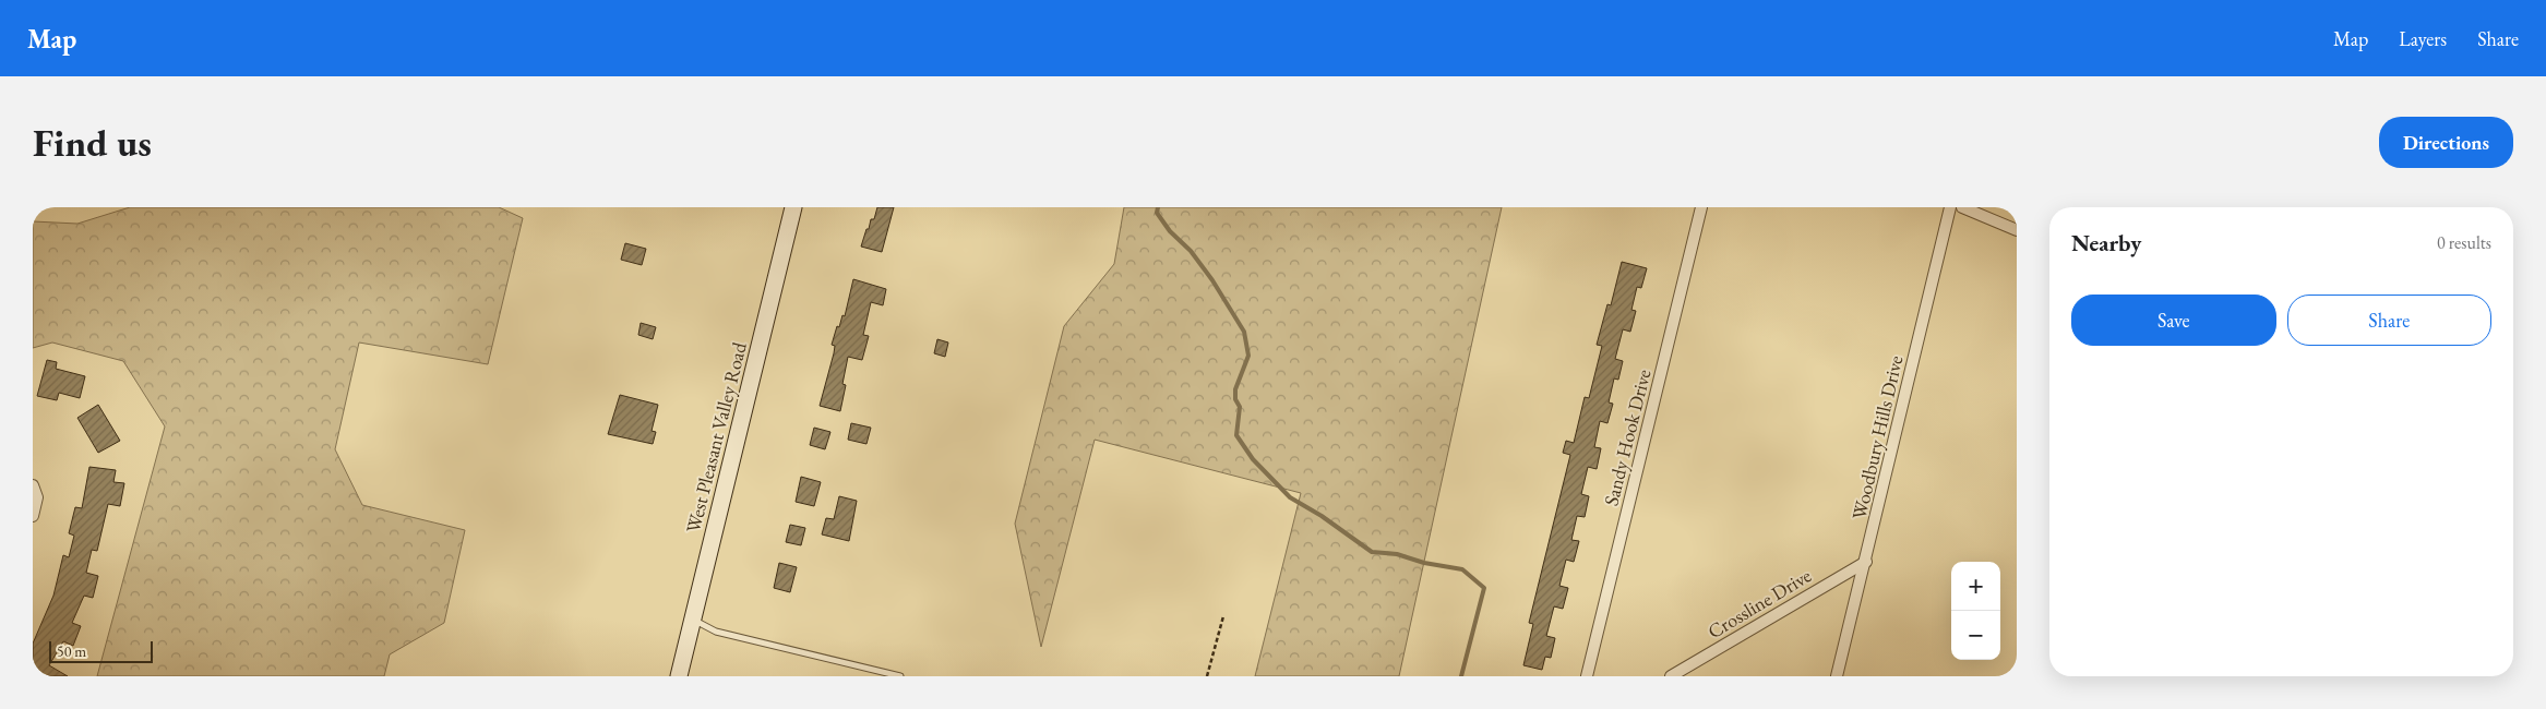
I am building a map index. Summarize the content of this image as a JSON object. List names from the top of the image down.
{
  "streets": {
    "main road": ["West Pleasant Valley Road"],
    "street": ["Sandy Hook Drive", "Woodbury Hills Drive", "Crossline Drive"]
  },
  "crossings": [
    ["Woodbury Hills Drive", "Crossline Drive"]
  ],
  "scale_bar": "50 m",
  "page": {
    "header": "Map",
    "nav": ["Map", "Layers", "Share"],
    "buttons": [
      "Directions",
      ["Save", "Share"]
    ],
    "title": "Find us",
    "heading": ["Nearby", "0 results"],
    "map_buttons": ["+", "−"],
    "scale": "50 m"
  }
}
